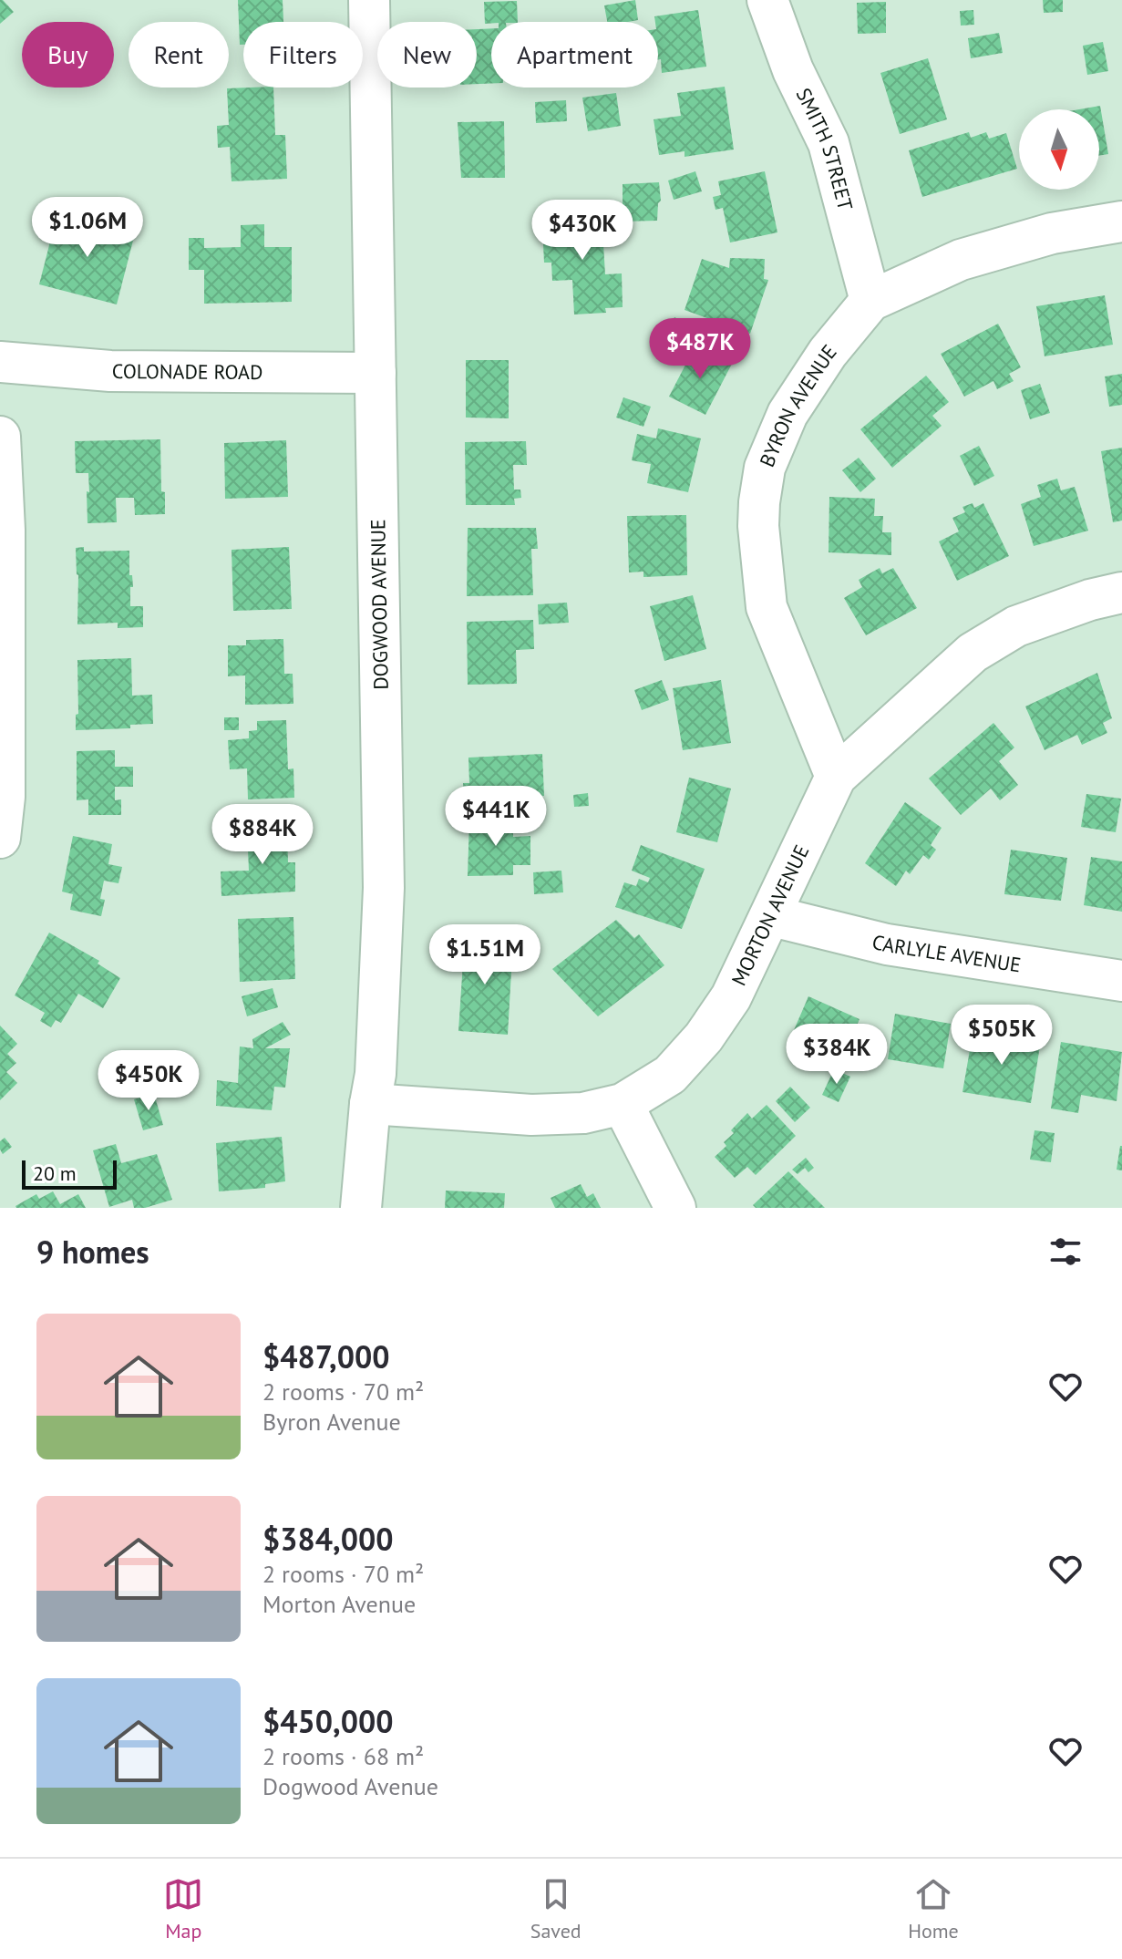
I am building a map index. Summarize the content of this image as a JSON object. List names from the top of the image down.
{
  "streets": {
    "street": [
      "SMITH STREET",
      "COLONADE ROAD",
      "BYRON AVENUE",
      "DOGWOOD AVENUE",
      "MORTON AVENUE",
      "CARLYLE AVENUE"
    ]
  },
  "crossings": [
    ["SMITH STREET", "BYRON AVENUE"],
    ["COLONADE ROAD", "DOGWOOD AVENUE"],
    ["BYRON AVENUE", "MORTON AVENUE"],
    ["DOGWOOD AVENUE", "MORTON AVENUE"],
    ["MORTON AVENUE", "CARLYLE AVENUE"]
  ],
  "scale_bar": "20 m",
  "north": "bottom",
  "page": {
    "chip": [
      "Buy",
      "Rent",
      "Filters",
      "New",
      "Apartment"
    ],
    "price": [
      "$1.06M",
      "$430K",
      "$487K",
      "$441K",
      "$884K",
      "$1.51M",
      "$505K",
      "$384K",
      "$450K"
    ],
    "scale": "20 m",
    "heading": "9 homes",
    "list": [
      {
        "name": "$487,000",
        "note": "2 rooms · 70 m² · Byron Avenue"
      },
      {
        "name": "$384,000",
        "note": "2 rooms · 70 m² · Morton Avenue"
      },
      {
        "name": "$450,000",
        "note": "2 rooms · 68 m² · Dogwood Avenue"
      }
    ],
    "tabs": ["Map", "Saved", "Home"]
  }
}
